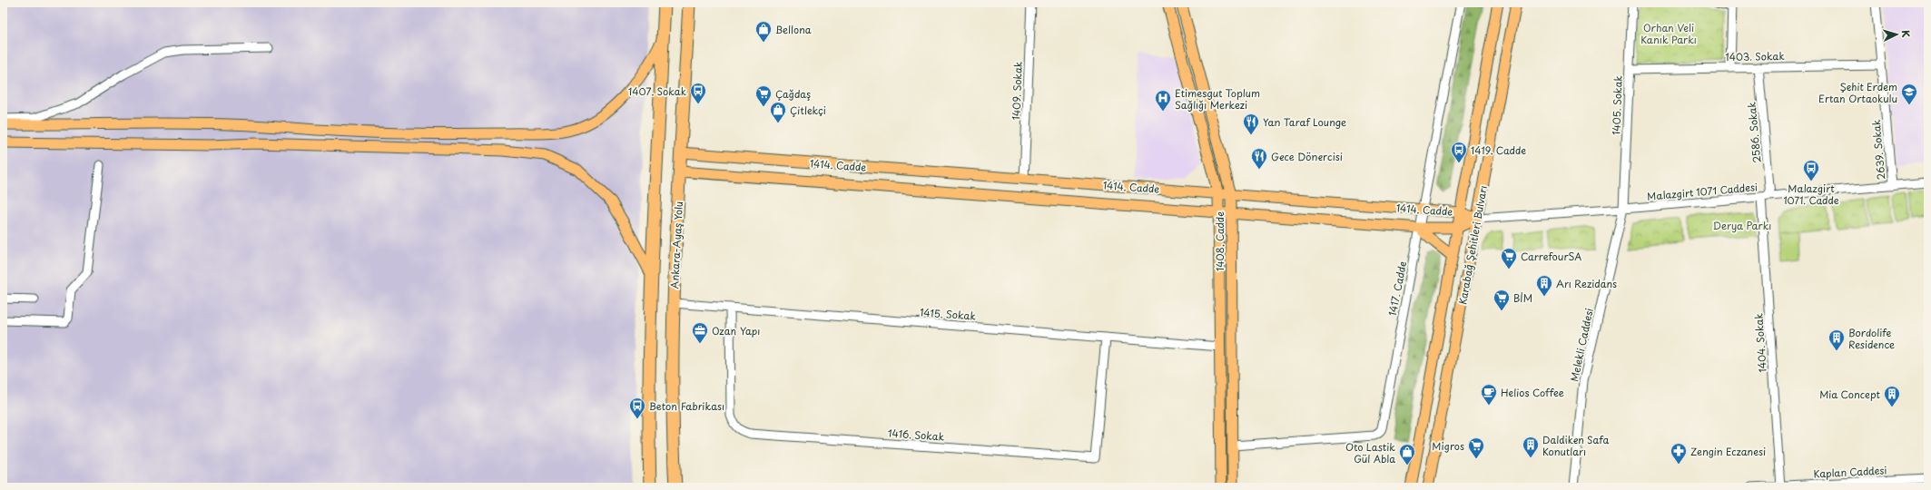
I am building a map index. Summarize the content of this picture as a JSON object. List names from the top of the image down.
{
  "streets": {
    "highway": ["Ankara-Ayaş Yolu"],
    "main road": ["1414. Cadde", "1408. Cadde", "Karabağ Şehitleri Bulvarı"],
    "street": [
      "1403. Sokak",
      "1409. Sokak",
      "1405. Sokak",
      "2586. Sokak",
      "2639. Sokak",
      "Malazgirt 1071 Caddesi",
      "1417. Cadde",
      "1415. Sokak",
      "1404. Sokak",
      "Melekli Caddesi",
      "1416. Sokak",
      "Kaplan Caddesi"
    ]
  },
  "crossings": [
    ["1403. Sokak", "1405. Sokak"],
    ["1403. Sokak", "2586. Sokak"],
    ["1403. Sokak", "2639. Sokak"],
    ["1409. Sokak", "1414. Cadde"],
    ["1405. Sokak", "Malazgirt 1071 Caddesi"],
    ["1405. Sokak", "Melekli Caddesi"],
    ["2586. Sokak", "Malazgirt 1071 Caddesi"],
    ["2639. Sokak", "Malazgirt 1071 Caddesi"],
    ["1414. Cadde", "Malazgirt 1071 Caddesi"],
    ["1414. Cadde", "1408. Cadde"],
    ["1414. Cadde", "Ankara-Ayaş Yolu"],
    ["1414. Cadde", "Karabağ Şehitleri Bulvarı"],
    ["1414. Cadde", "1417. Cadde"],
    ["Malazgirt 1071 Caddesi", "Karabağ Şehitleri Bulvarı"],
    ["Malazgirt 1071 Caddesi", "1404. Sokak"],
    ["Malazgirt 1071 Caddesi", "Melekli Caddesi"],
    ["1408. Cadde", "1417. Cadde"],
    ["1408. Cadde", "1415. Sokak"],
    ["Ankara-Ayaş Yolu", "1415. Sokak"],
    ["1415. Sokak", "1416. Sokak"],
    ["1404. Sokak", "Kaplan Caddesi"]
  ],
  "parks": ["Orhan Veli Kanık Parkı", "Derya Parkı"],
  "places": {
    "shop": ["Bellona", "Çitlekçi", "Oto Lastik Gül Abla"],
    "bus stop": [
      "1407. Sokak",
      "1419. Cadde",
      "Malazgirt 1071. Cadde",
      "Beton Fabrikası"
    ],
    "school or university": ["Şehit Erdem Ertan Ortaokulu"],
    "supermarket": [
      "Çağdaş",
      "CarrefourSA",
      "BİM",
      "Migros"
    ],
    "hospital": ["Etimesgut Toplum Sağlığı Merkezi"],
    "restaurant": ["Yan Taraf Lounge", "Gece Dönercisi"],
    "building": [
      "Arı Rezidans",
      "Bordolife Residence",
      "Mia Concept",
      "Daldiken Safa Konutları"
    ],
    "office": ["Ozan Yapı"],
    "cafe": ["Helios Coffee"],
    "pharmacy": ["Zengin Eczanesi"]
  },
  "north": "right"
}
